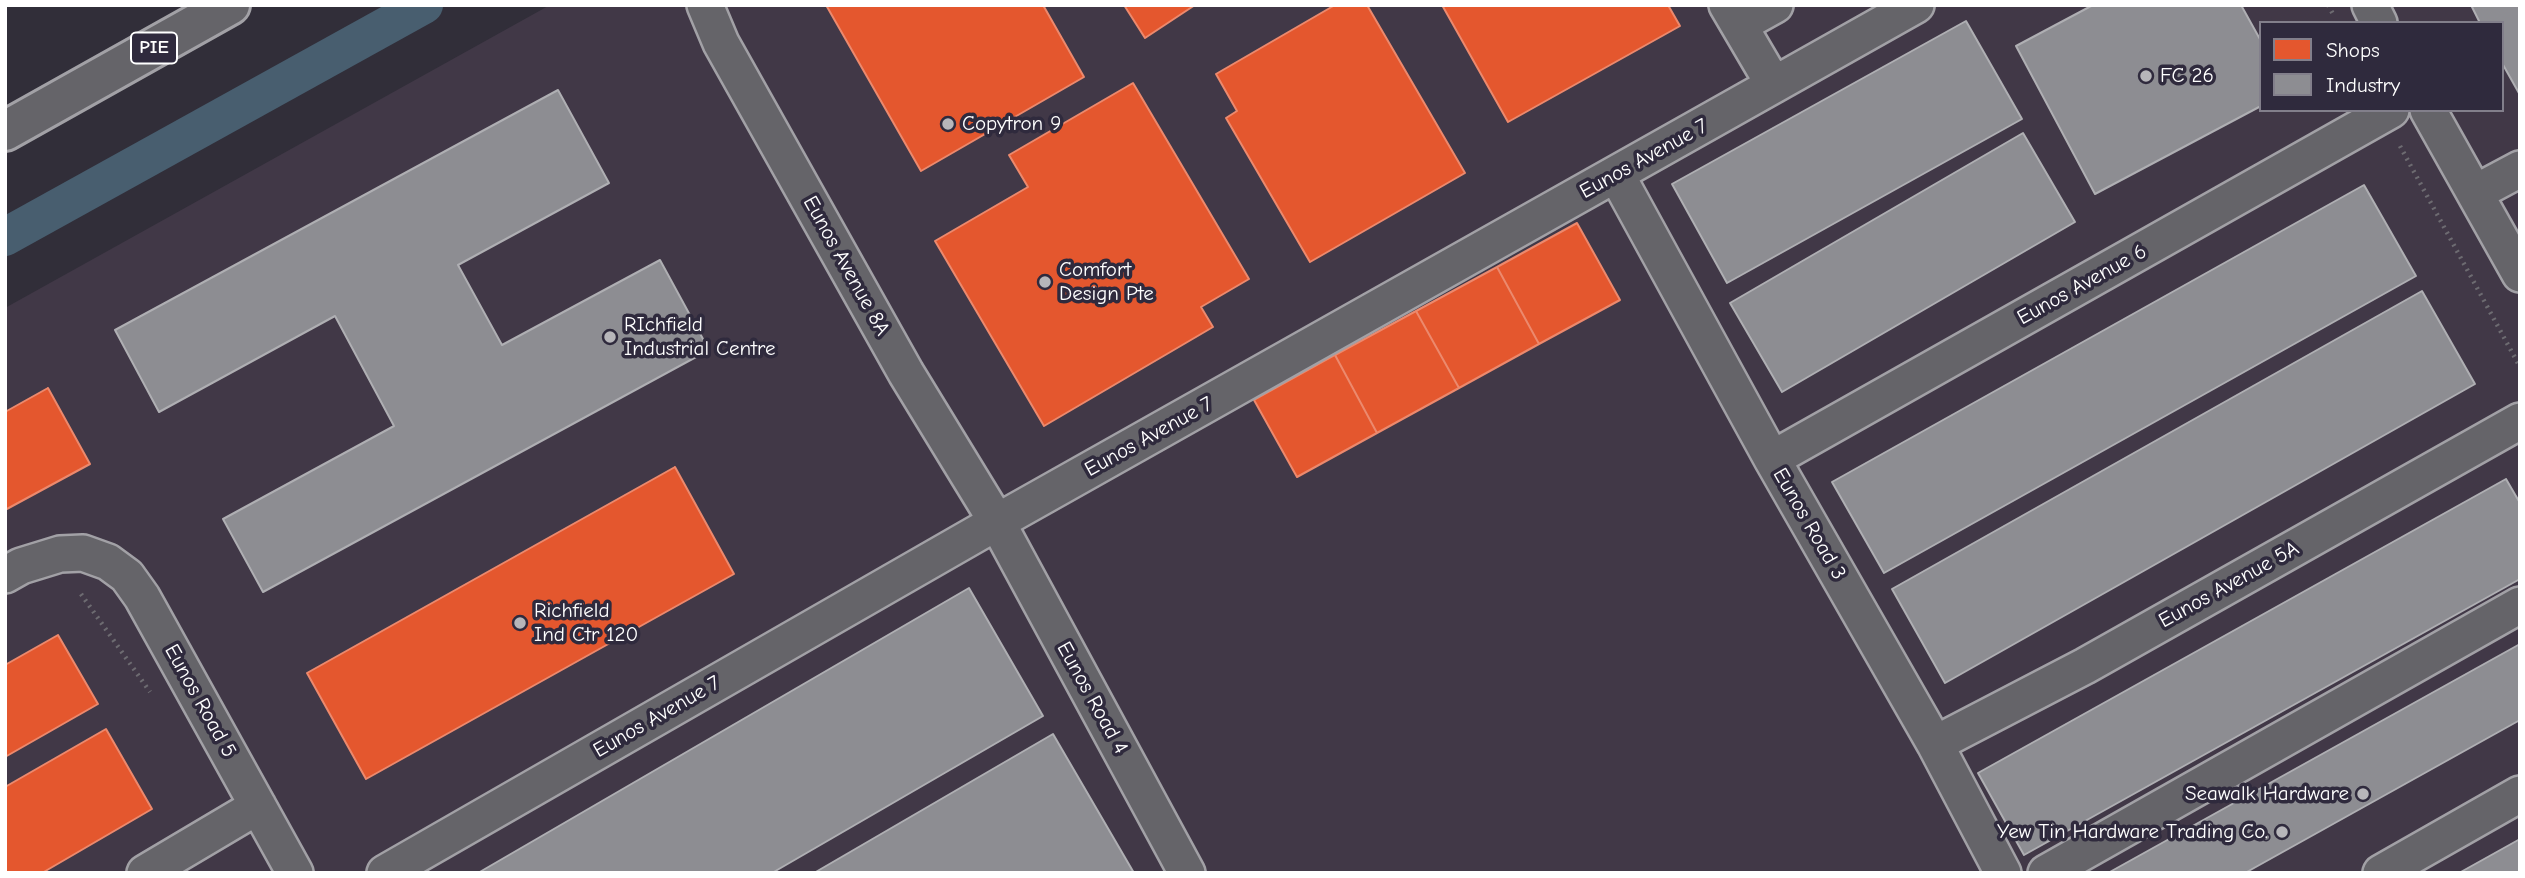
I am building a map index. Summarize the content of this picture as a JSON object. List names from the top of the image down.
{
  "streets": {
    "highway": ["PIE"],
    "street": [
      "Eunos Avenue 7",
      "Eunos Avenue 8A",
      "Eunos Avenue 6",
      "Eunos Road 3",
      "Eunos Avenue 5A",
      "Eunos Road 4",
      "Eunos Road 5"
    ]
  },
  "crossings": [
    ["Eunos Avenue 7", "Eunos Avenue 8A"],
    ["Eunos Avenue 7", "Eunos Road 3"],
    ["Eunos Avenue 7", "Eunos Road 4"],
    ["Eunos Avenue 8A", "Eunos Road 4"],
    ["Eunos Avenue 6", "Eunos Road 3"],
    ["Eunos Road 3", "Eunos Avenue 5A"]
  ],
  "places": [
    "FC 26",
    "Copytron 9",
    "Comfort Design Pte",
    "RIchfield Industrial Centre",
    "Richfield Ind Ctr 120",
    "Seawalk Hardware",
    "Yew Tin Hardware Trading Co."
  ],
  "legend": ["Shops", "Industry"]
}
